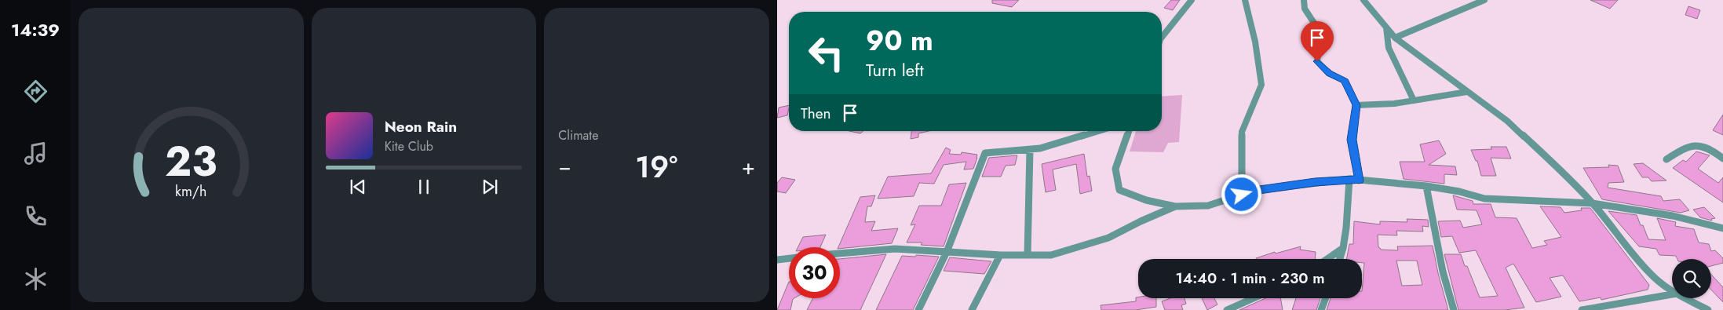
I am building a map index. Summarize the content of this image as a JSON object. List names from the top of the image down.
{
  "page": {
    "tabs": "14:39",
    "tile": "Climate",
    "turn": ["90 m", "Turn left"],
    "then": "Then",
    "song": ["Neon Rain", "Kite Club"],
    "heat": ["−", "19°", "+"],
    "limit": "30",
    "trip": "14:40 · 1 min · 230 m",
    "gauge": ["23", "km/h"]
  }
}
